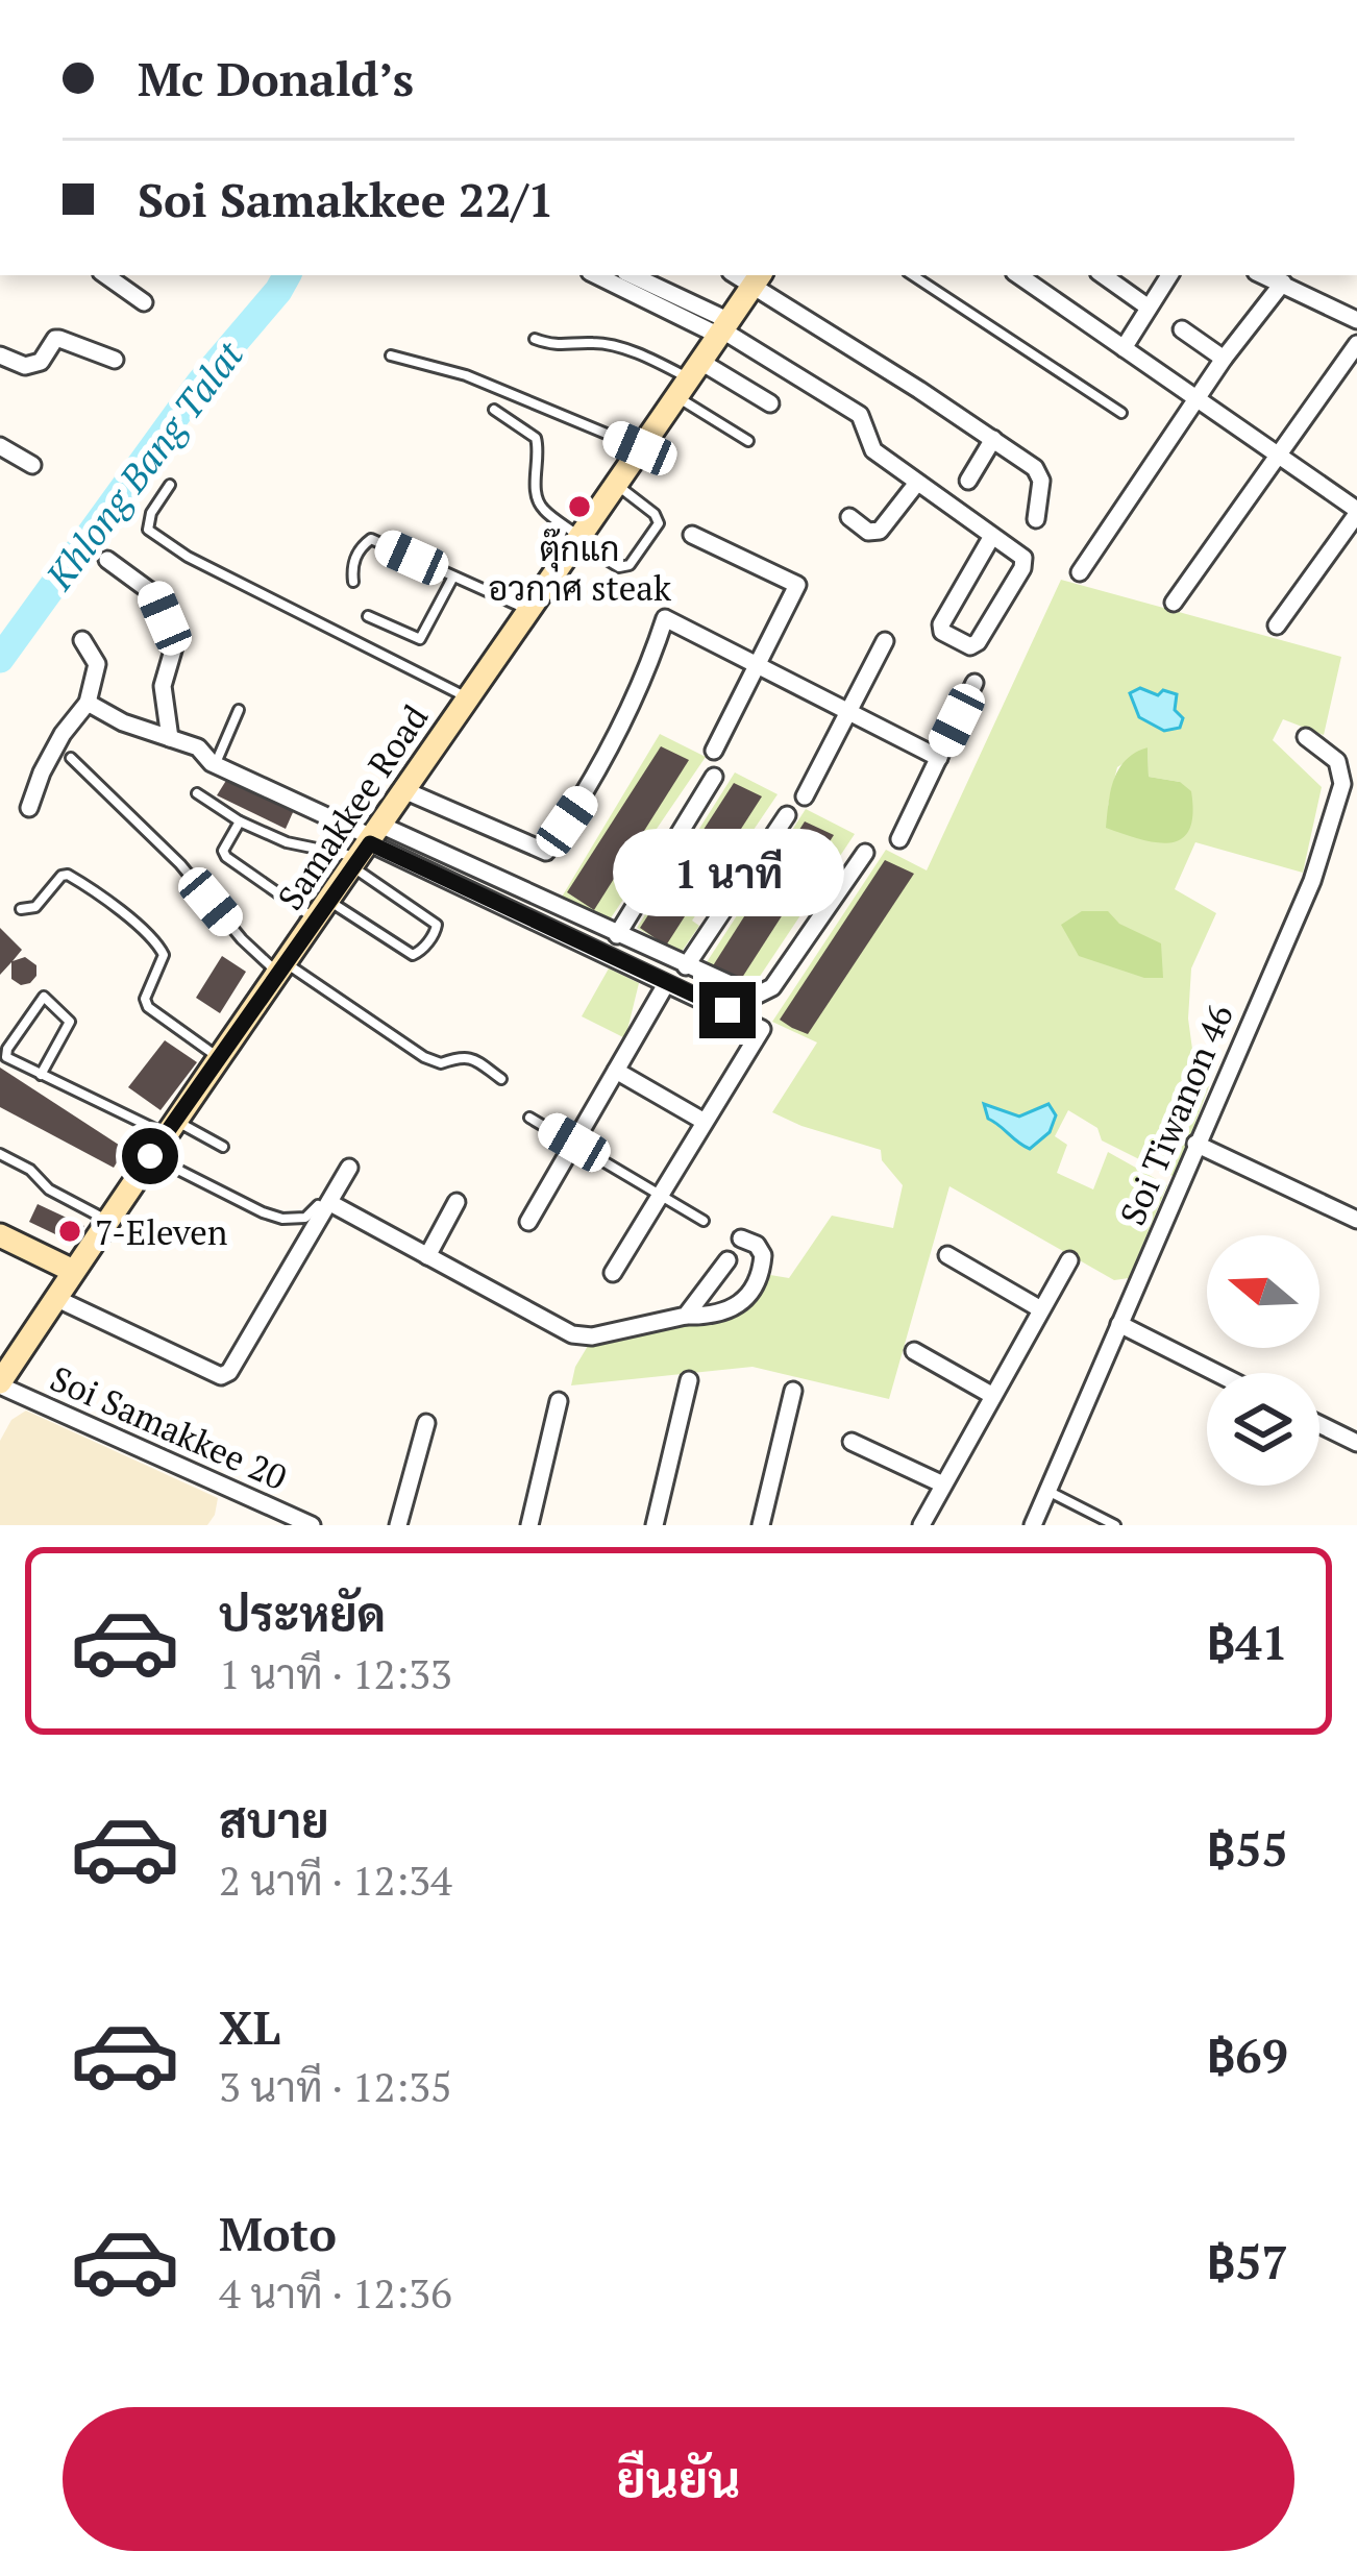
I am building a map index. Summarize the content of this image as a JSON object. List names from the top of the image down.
{
  "streets": {
    "main road": ["Samakkee Road"],
    "street": ["Soi Tiwanon 46", "Soi Samakkee 20"]
  },
  "crossings": [
    ["Samakkee Road", "Soi Samakkee 20"]
  ],
  "water": ["Khlong Bang Talat"],
  "places": ["ตุ๊กแก อวกาศ steak", "7-Eleven"],
  "north": "left",
  "page": {
    "banner": ["Mc Donald’s", "Soi Samakkee 22/1"],
    "bubble": "1 นาที",
    "list": [
      {
        "name": "ประหยัด",
        "note": "1 นาที · 12:33",
        "value": "฿41"
      },
      {
        "name": "สบาย",
        "note": "2 นาที · 12:34",
        "value": "฿55"
      },
      {
        "name": "XL",
        "note": "3 นาที · 12:35",
        "value": "฿69"
      },
      {
        "name": "Moto",
        "note": "4 นาที · 12:36",
        "value": "฿57"
      }
    ],
    "buttons": "ยืนยัน"
  }
}
